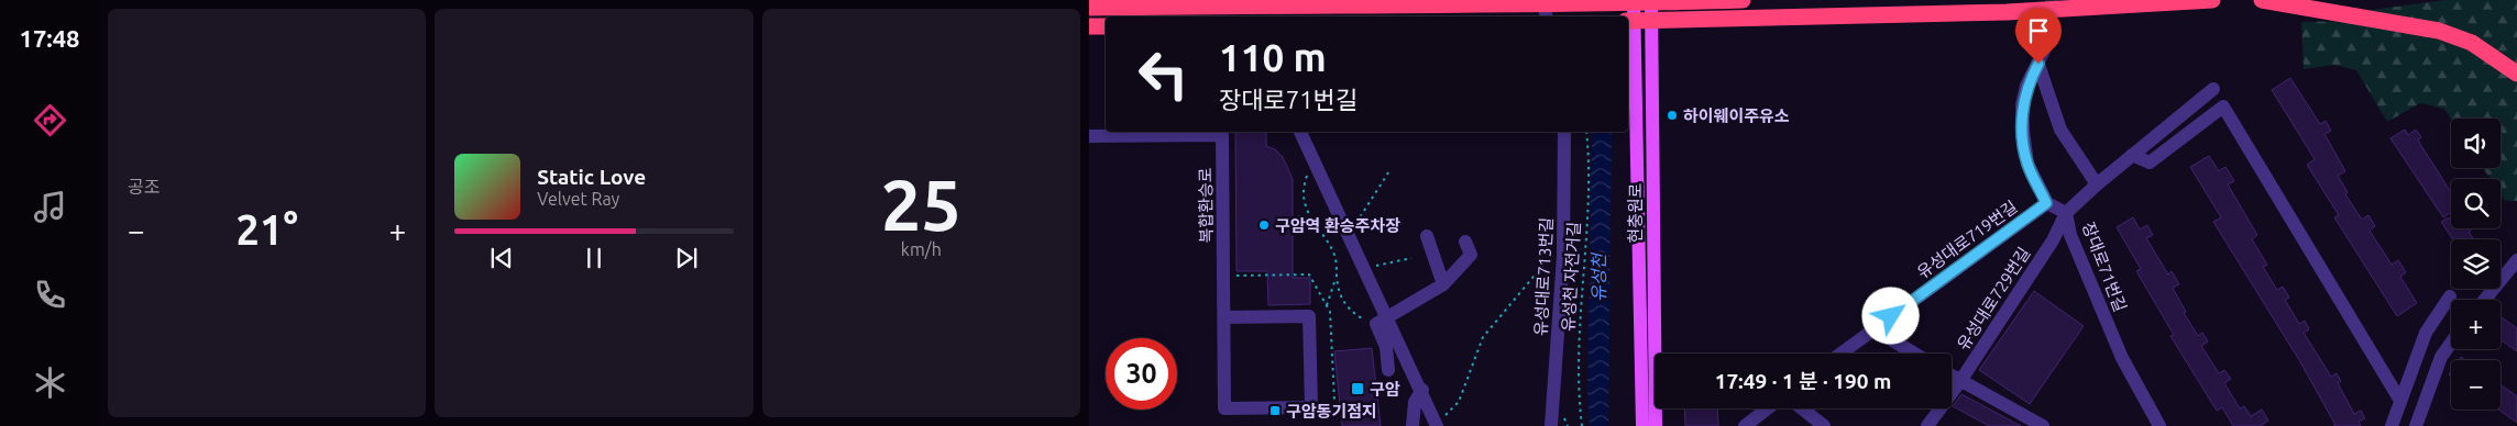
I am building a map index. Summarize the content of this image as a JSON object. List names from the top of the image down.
{
  "streets": {
    "main road": ["현충원로"],
    "street": [
      "복합환승로",
      "유성대로719번길",
      "장대로71번길",
      "유성대로713번길",
      "유성대로729번길"
    ],
    "path": ["유성천 자전거길"]
  },
  "crossings": [
    ["유성대로719번길", "장대로71번길"],
    ["장대로71번길", "유성대로729번길"]
  ],
  "water": ["유성천"],
  "places": {
    "other": ["하이웨이주유소", "구암역 환승주차장"],
    "transit": ["구암", "구암동기점지"]
  },
  "page": {
    "tabs": "17:48",
    "tile": [
      "공조",
      ["25", "km/h"]
    ],
    "turn": ["110 m", "장대로71번길"],
    "map_buttons": ["+", "−"],
    "song": ["Static Love", "Velvet Ray"],
    "heat": ["−", "21°", "+"],
    "limit": "30",
    "trip": "17:49 · 1 분 · 190 m"
  }
}
